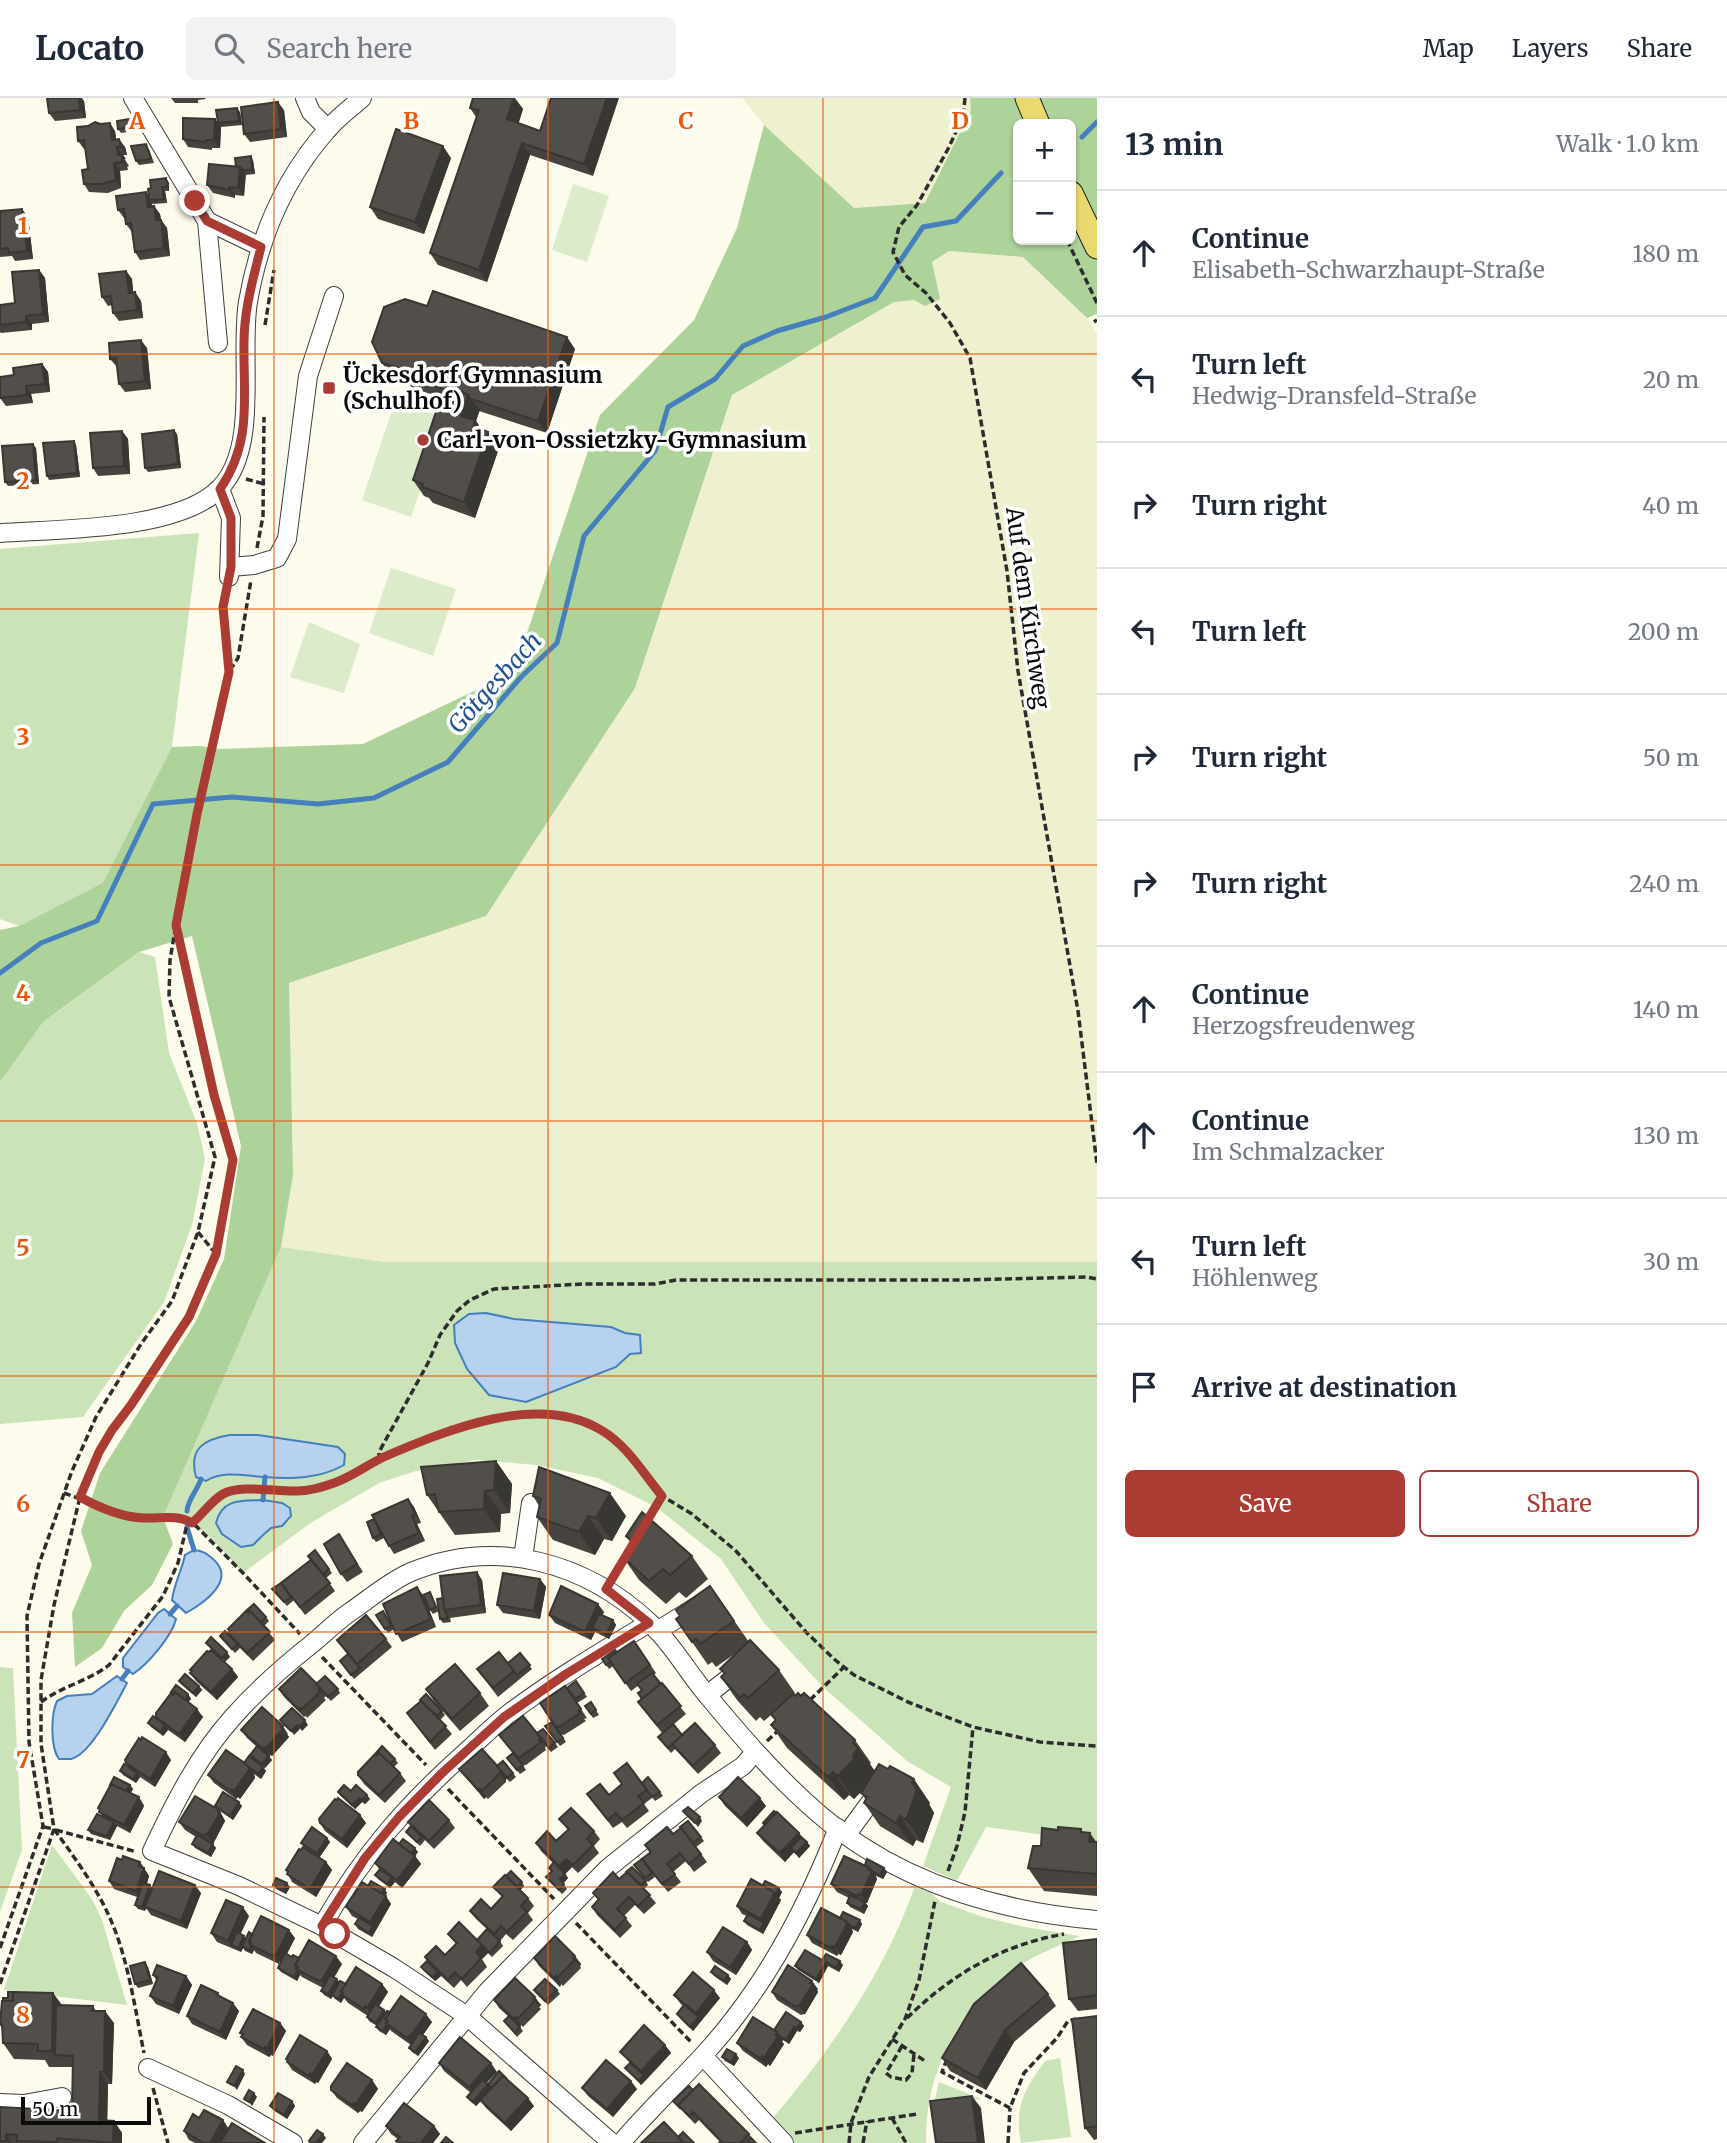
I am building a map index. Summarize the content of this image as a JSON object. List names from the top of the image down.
{
  "streets": {
    "path": ["Auf dem Kirchweg"]
  },
  "water": ["Götgesbach"],
  "places": {
    "transit": ["Ückesdorf Gymnasium (Schulhof)"],
    "other": ["Carl-von-Ossietzky-Gymnasium"]
  },
  "scale_bar": "50 m",
  "page": {
    "header": "Locato",
    "search": "Search here",
    "nav": ["Map", "Layers", "Share"],
    "heading": ["13 min", "Walk · 1.0 km"],
    "map_buttons": ["+", "−"],
    "list": [
      ["Continue", "Elisabeth-Schwarzhaupt-Straße", "180 m"],
      ["Turn left", "Hedwig-Dransfeld-Straße", "20 m"],
      ["Turn right", "40 m"],
      ["Turn left", "200 m"],
      ["Turn right", "50 m"],
      ["Turn right", "240 m"],
      ["Continue", "Herzogsfreudenweg", "140 m"],
      ["Continue", "Im Schmalzacker", "130 m"],
      ["Turn left", "Höhlenweg", "30 m"],
      "Arrive at destination"
    ],
    "buttons": ["Save", "Share"],
    "scale": "50 m"
  },
  "grid": {
    "columns": [
      "A",
      "B",
      "C",
      "D"
    ],
    "rows": [
      "1",
      "2",
      "3",
      "4",
      "5",
      "6",
      "7",
      "8"
    ]
  }
}
